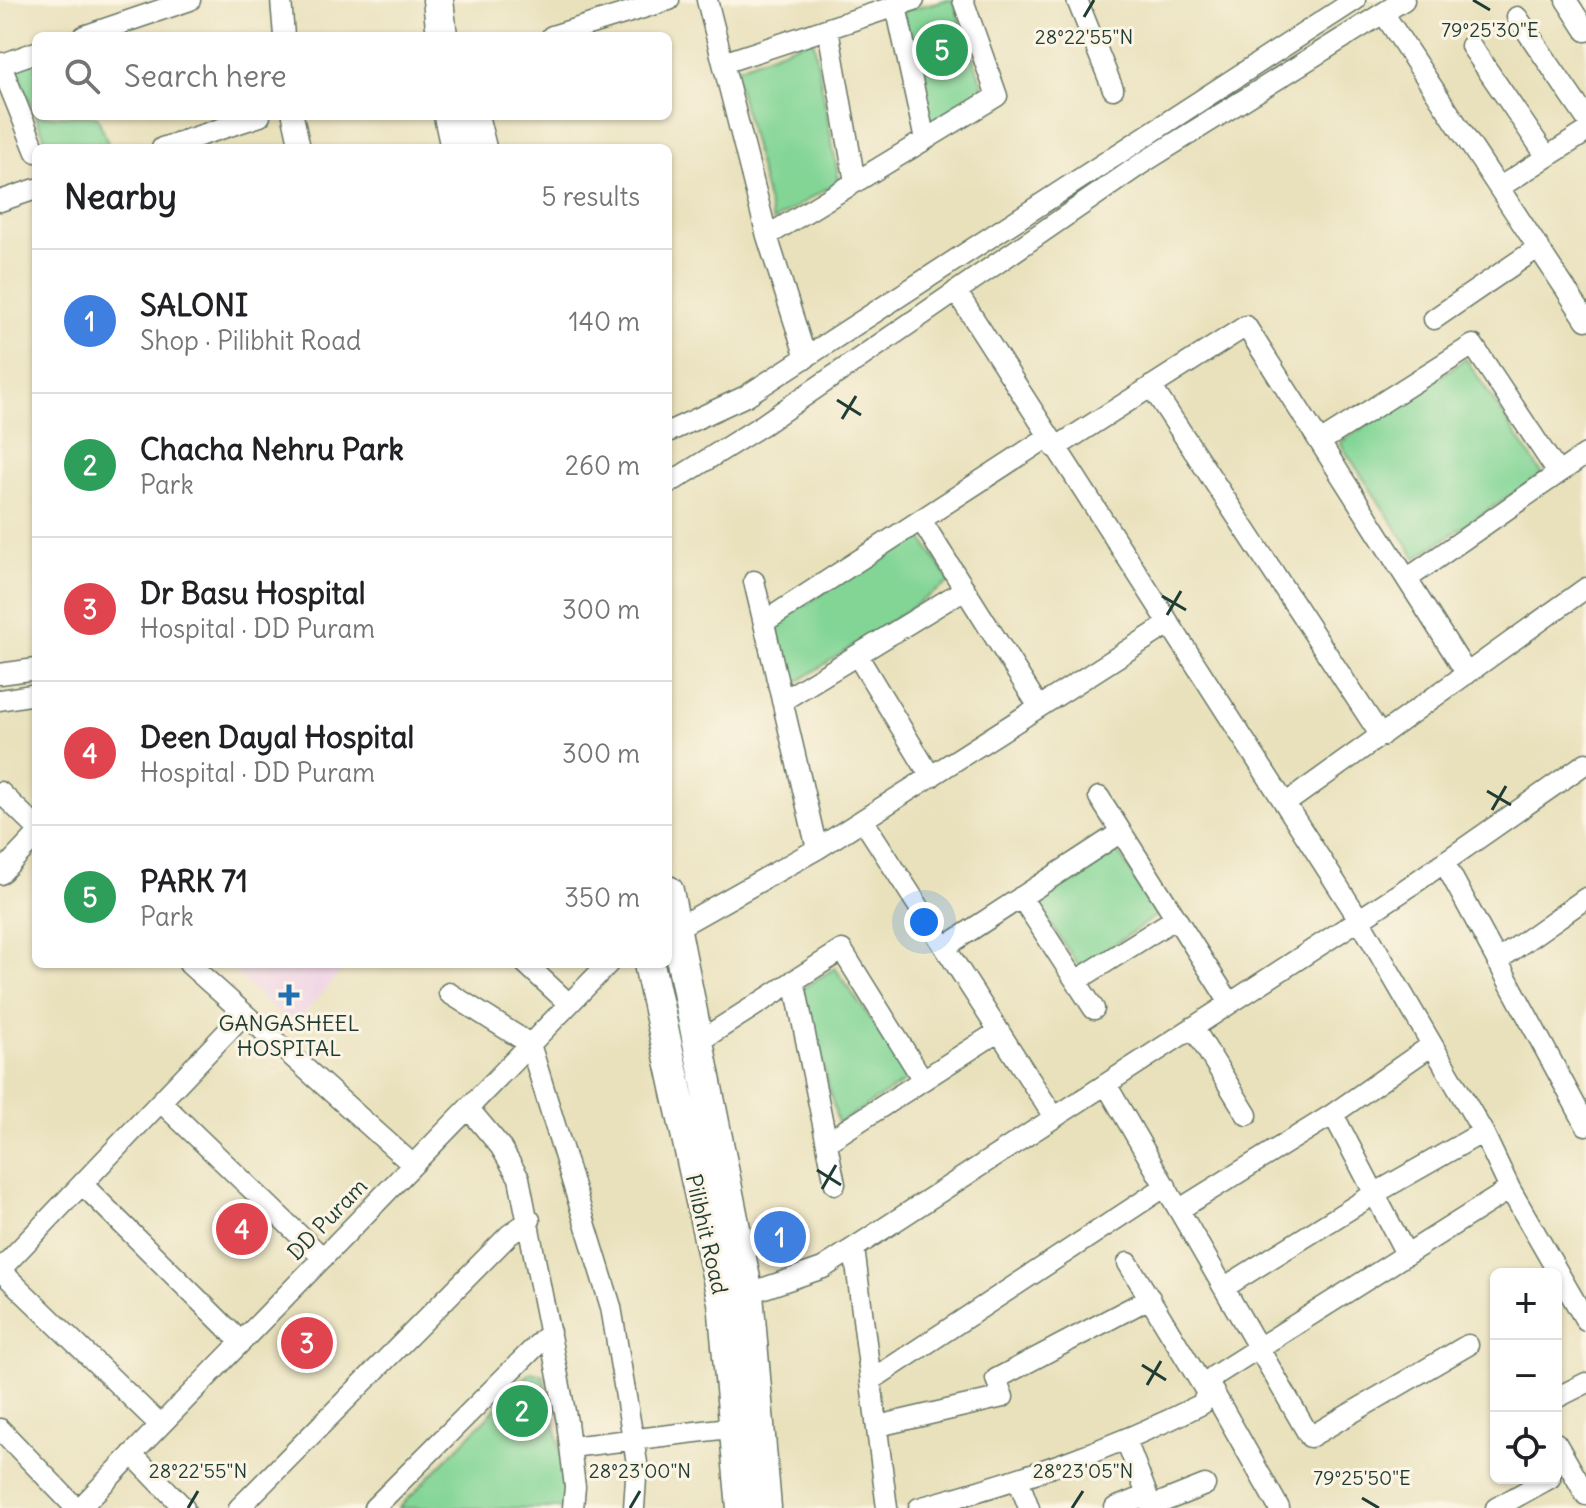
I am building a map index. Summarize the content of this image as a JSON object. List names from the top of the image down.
{
  "streets": {
    "highway": ["Pilibhit Road"],
    "street": ["DD Puram"]
  },
  "places": {
    "health": ["GANGASHEEL HOSPITAL"]
  },
  "page": {
    "pins": [
      "5",
      "4",
      "1",
      "3",
      "2"
    ],
    "search": "Search here",
    "heading": ["Nearby", "5 results"],
    "list": [
      {
        "mark": "1",
        "name": "SALONI",
        "note": "Shop · Pilibhit Road",
        "value": "140 m"
      },
      {
        "mark": "2",
        "name": "Chacha Nehru Park",
        "note": "Park",
        "value": "260 m"
      },
      {
        "mark": "3",
        "name": "Dr Basu Hospital",
        "note": "Hospital · DD Puram",
        "value": "300 m"
      },
      {
        "mark": "4",
        "name": "Deen Dayal Hospital",
        "note": "Hospital · DD Puram",
        "value": "300 m"
      },
      {
        "mark": "5",
        "name": "PARK 71",
        "note": "Park",
        "value": "350 m"
      }
    ],
    "map_buttons": ["+", "−"]
  },
  "coordinates": [
    "79°25'30\"E",
    "28°22'55\"N",
    "28°23'00\"N",
    "28°23'05\"N",
    "79°25'50\"E"
  ]
}
